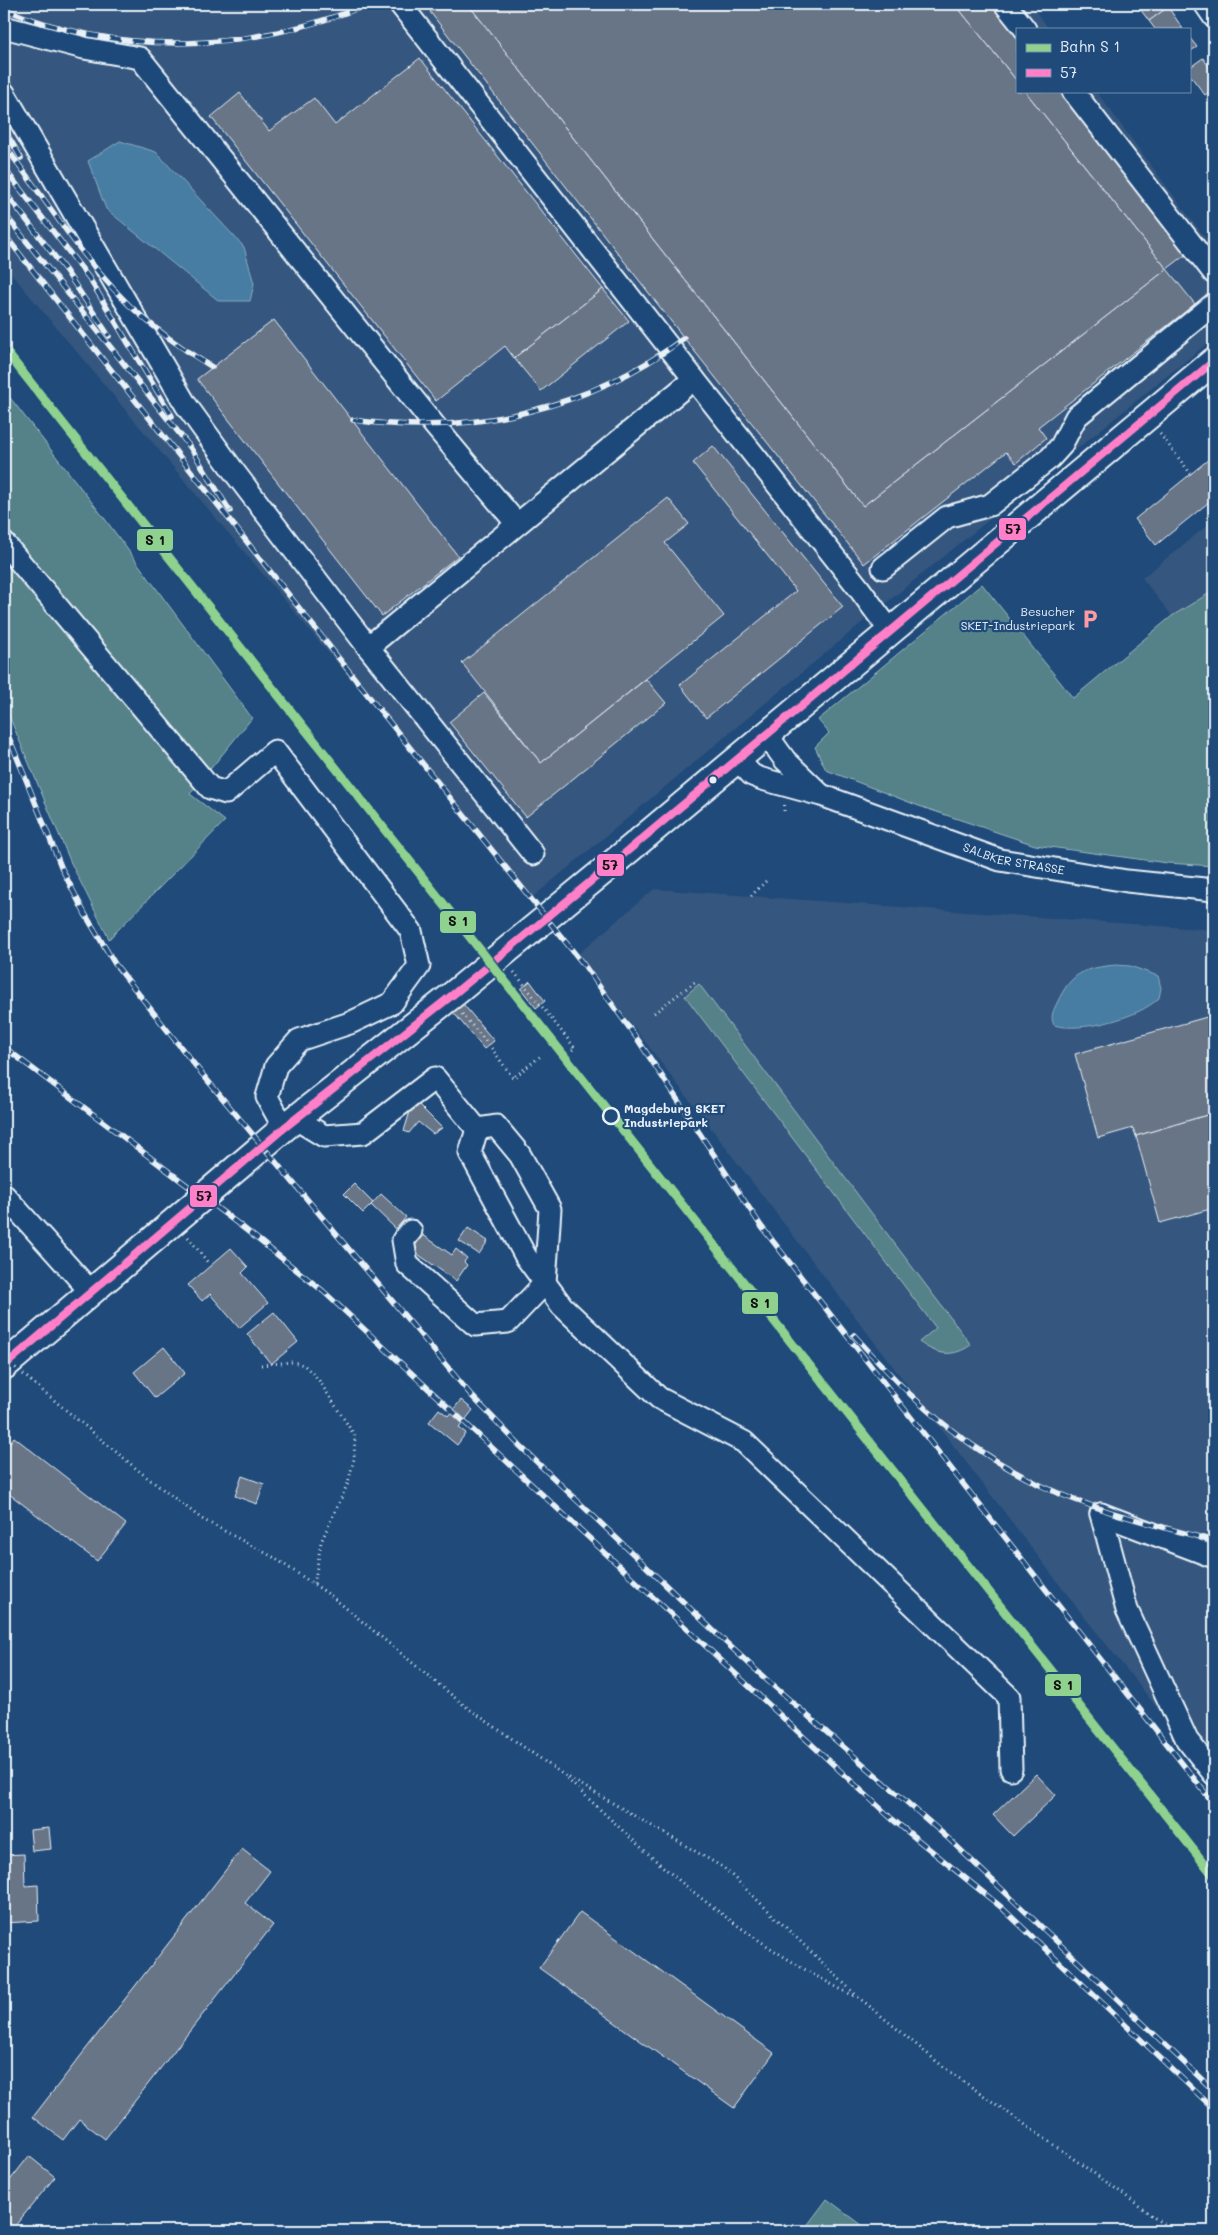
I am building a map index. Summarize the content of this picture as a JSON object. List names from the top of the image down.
{
  "streets": {
    "street": ["SALBKER STRASSE"]
  },
  "places": {
    "parking": ["Besucher SKET-Industriepark"],
    "other": ["Magdeburg SKET Industriepark"]
  },
  "lines": ["transit line 57"],
  "legend": ["Bahn S 1", "57"]
}
